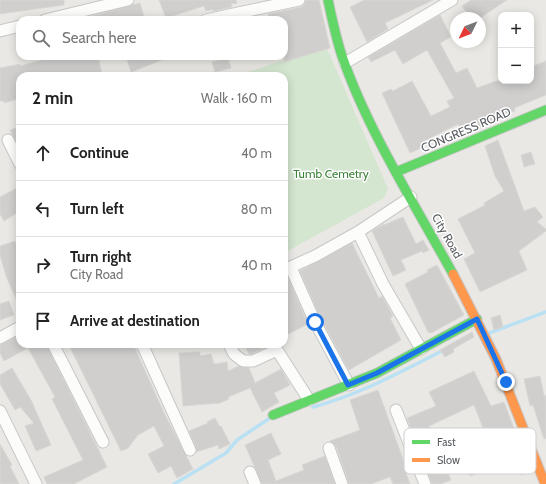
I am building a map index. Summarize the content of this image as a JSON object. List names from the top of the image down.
{
  "streets": {
    "main road": ["CONGRESS ROAD", "City Road"]
  },
  "crossings": [
    ["CONGRESS ROAD", "City Road"]
  ],
  "parks": ["Tumb Cemetry"],
  "legend": ["Fast", "Slow"],
  "north": "bottom left",
  "page": {
    "map_buttons": ["+", "−"],
    "search": "Search here",
    "heading": ["2 min", "Walk · 160 m"],
    "list": [
      ["Continue", "40 m"],
      ["Turn left", "80 m"],
      ["Turn right", "City Road", "40 m"],
      "Arrive at destination"
    ]
  }
}
